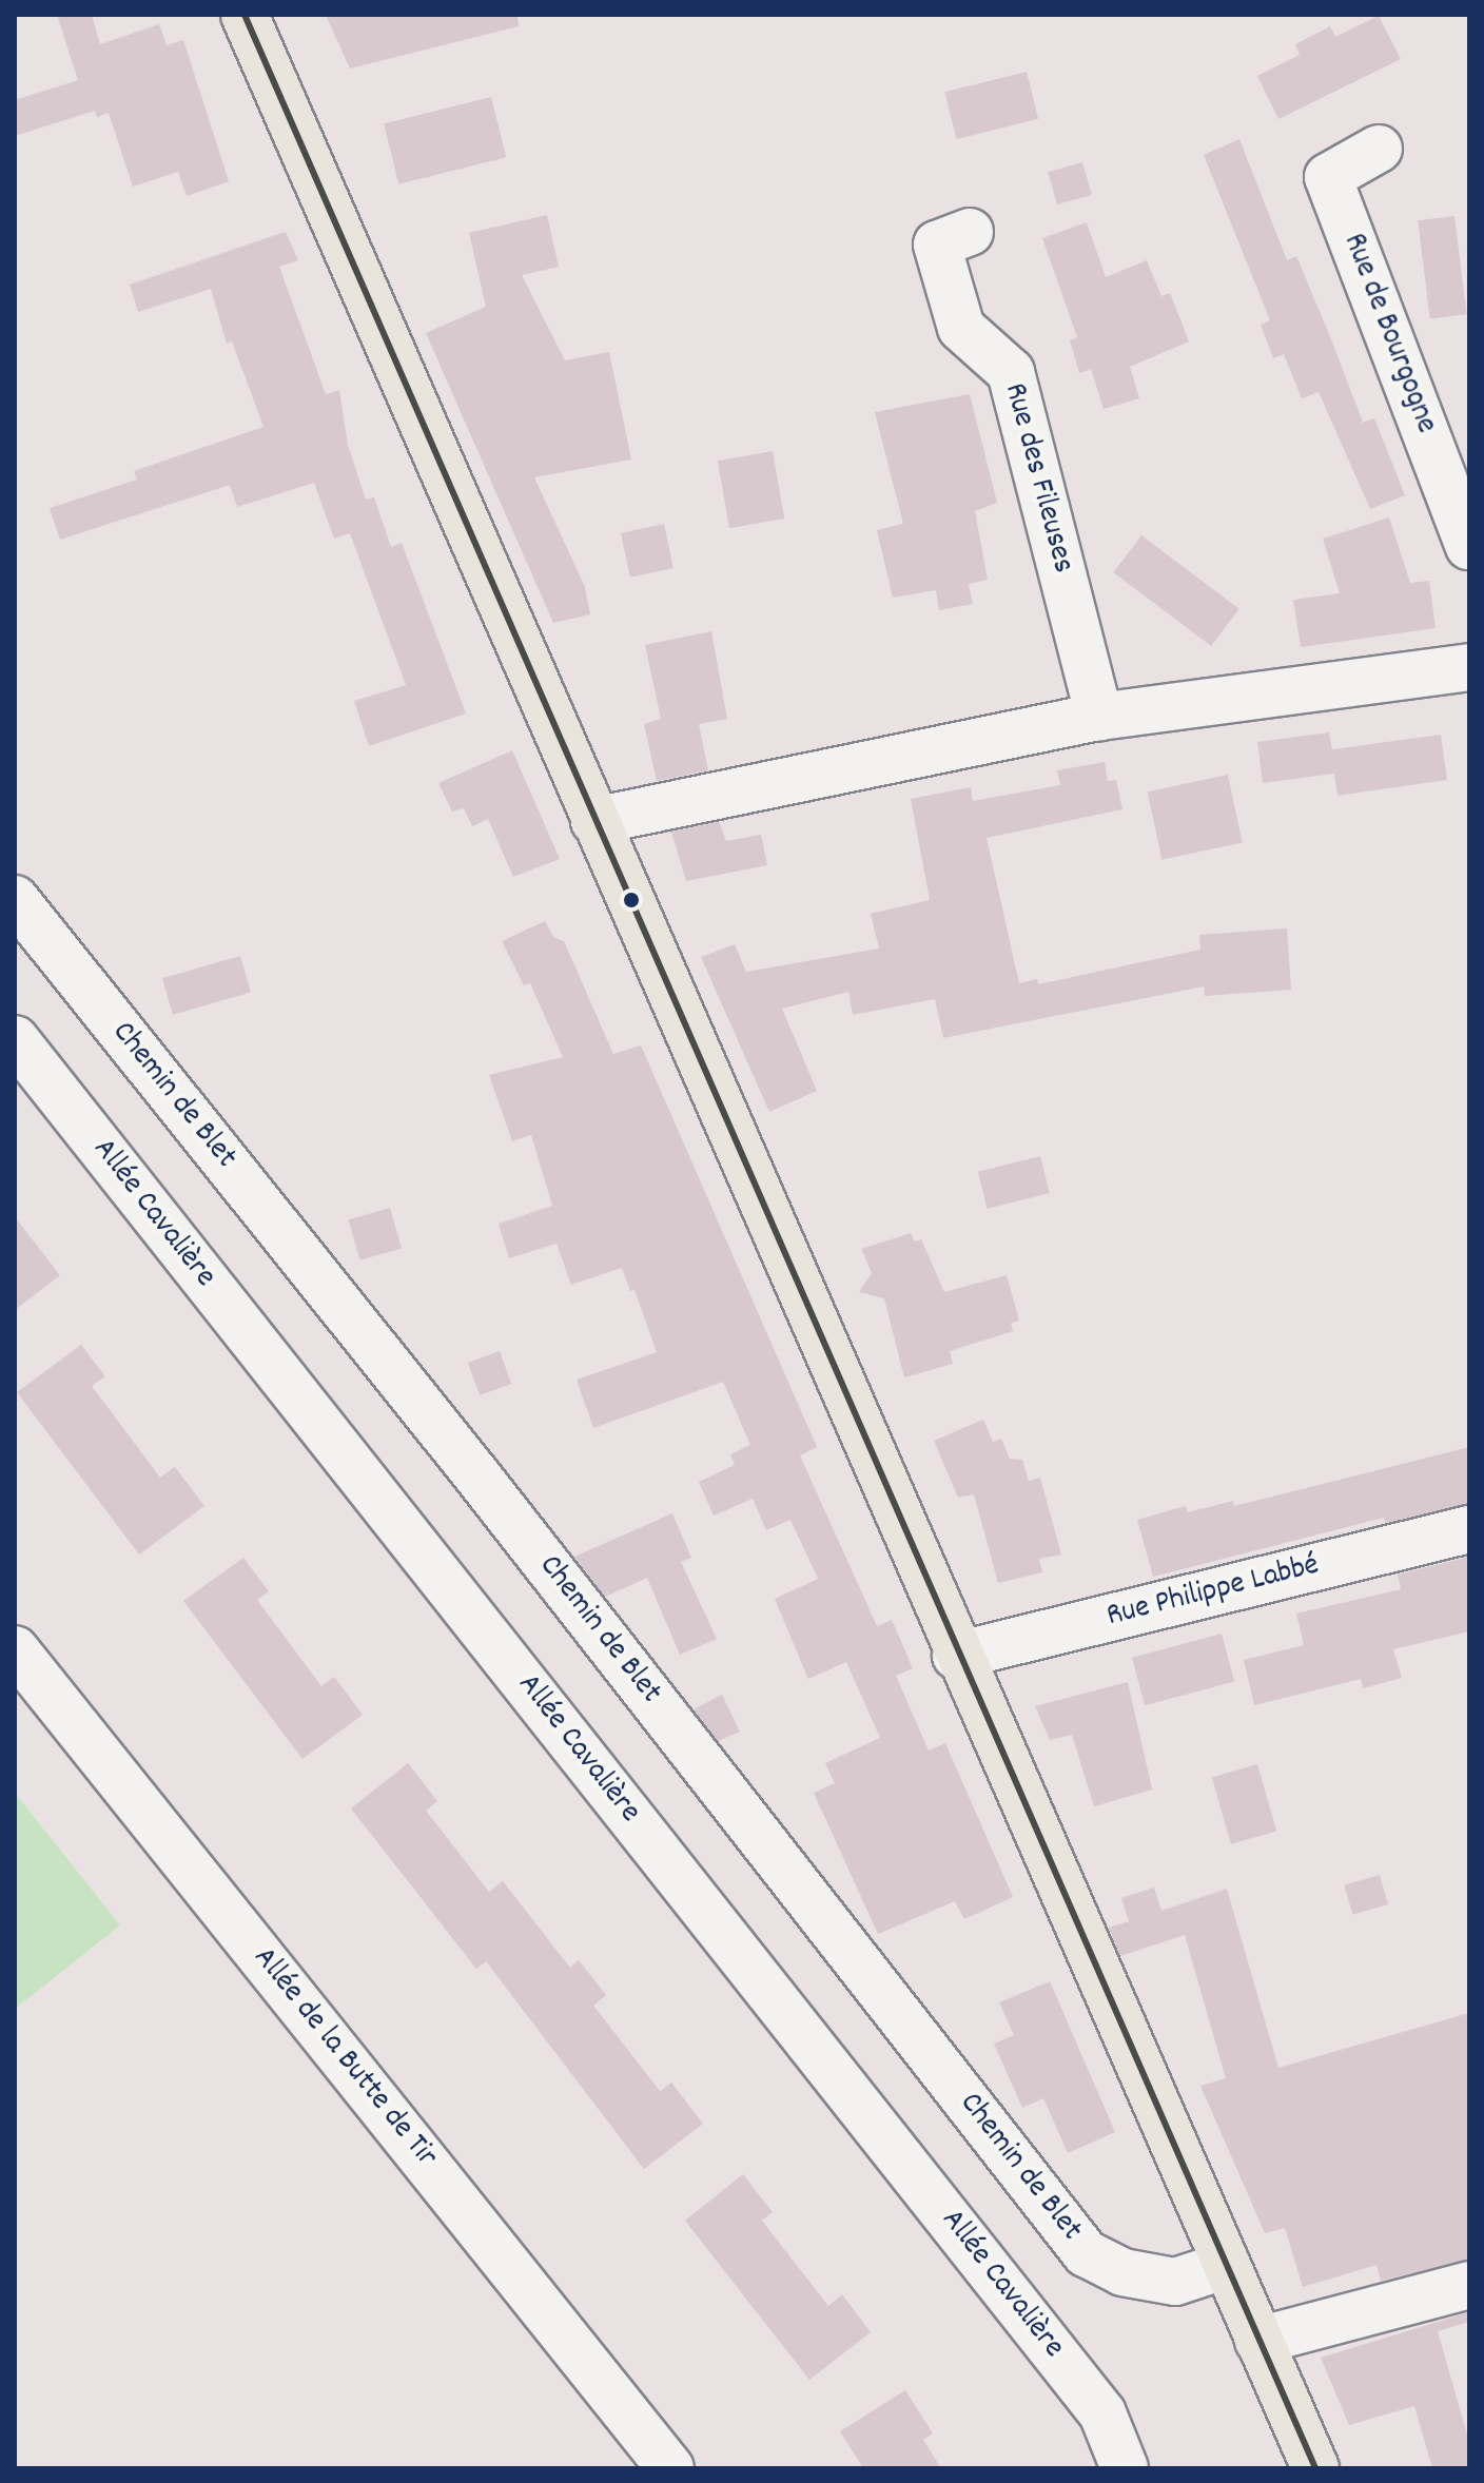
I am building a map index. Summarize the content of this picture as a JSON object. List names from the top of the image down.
{
  "streets": {
    "street": [
      "Rue de Bourgogne",
      "Rue des Fileuses",
      "Chemin de Blet",
      "Allée Cavalière",
      "Rue Philippe Labbé",
      "Allée de la Butte de Tir"
    ]
  }
}
